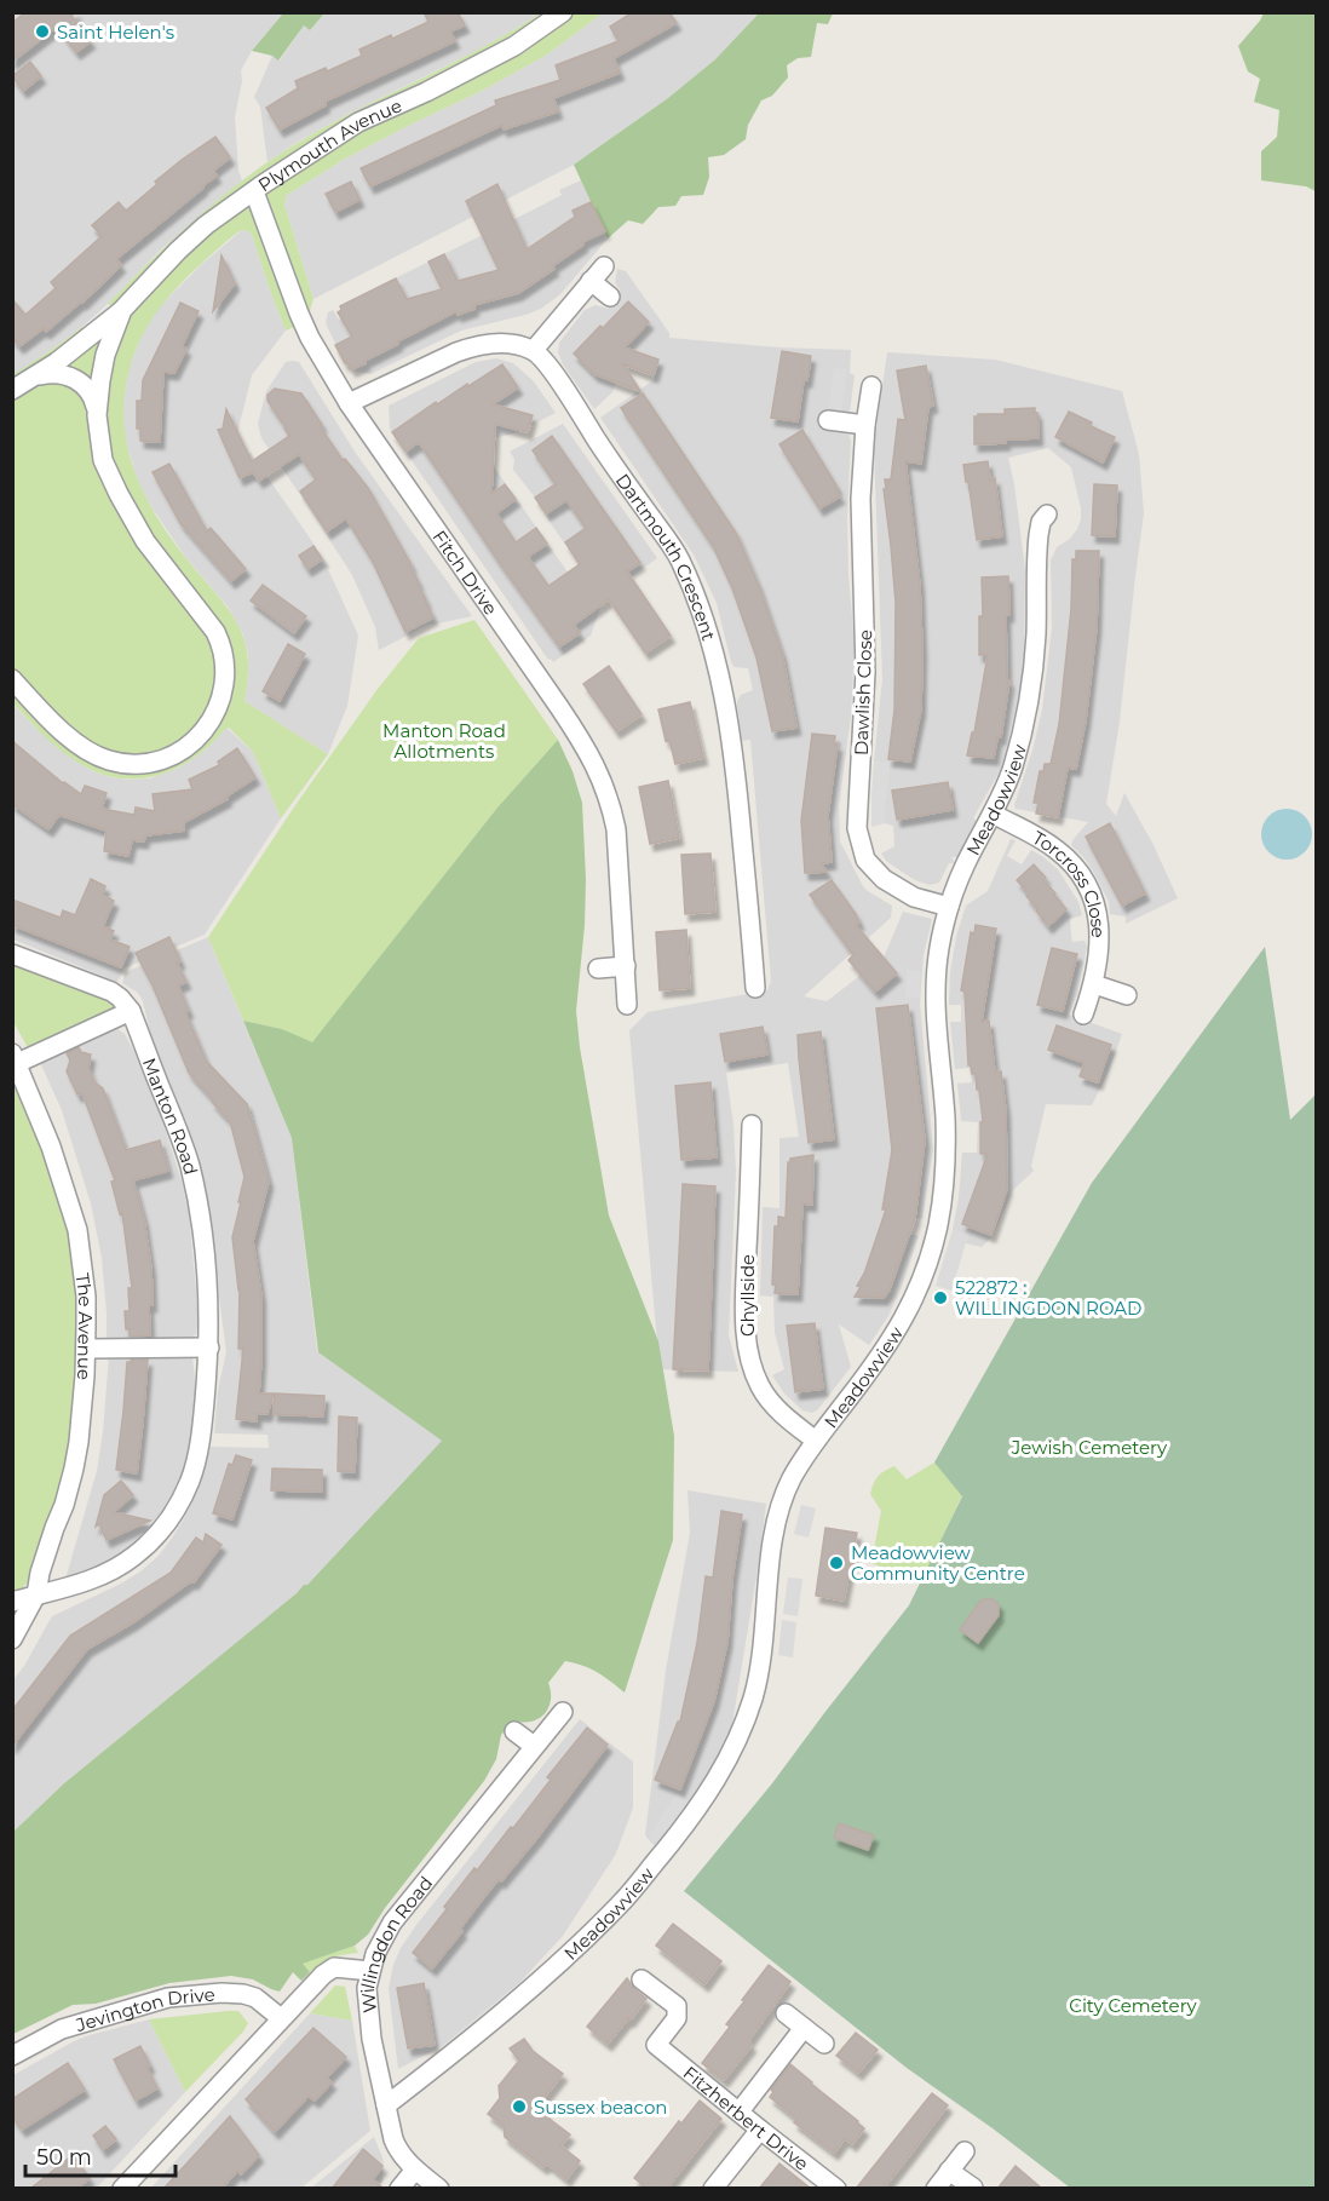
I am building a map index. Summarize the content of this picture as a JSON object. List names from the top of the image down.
{
  "streets": {
    "street": [
      "Plymouth Avenue",
      "Dartmouth Crescent",
      "Fitch Drive",
      "Dawlish Close",
      "Meadowview",
      "Torcross Close",
      "Manton Road",
      "Ghyllside",
      "The Avenue",
      "Willingdon Road",
      "Jevington Drive",
      "Fitzherbert Drive"
    ]
  },
  "crossings": [
    ["Plymouth Avenue", "Fitch Drive"],
    ["Dawlish Close", "Meadowview"],
    ["Meadowview", "Torcross Close"],
    ["Meadowview", "Ghyllside"],
    ["Meadowview", "Willingdon Road"],
    ["Manton Road", "The Avenue"]
  ],
  "parks": ["Manton Road Allotments", "Jewish Cemetery", "City Cemetery"],
  "places": [
    "Saint Helen's",
    "522872 : WILLINGDON ROAD",
    "Meadowview Community Centre",
    "Sussex beacon"
  ],
  "scale_bar": "50 m"
}
